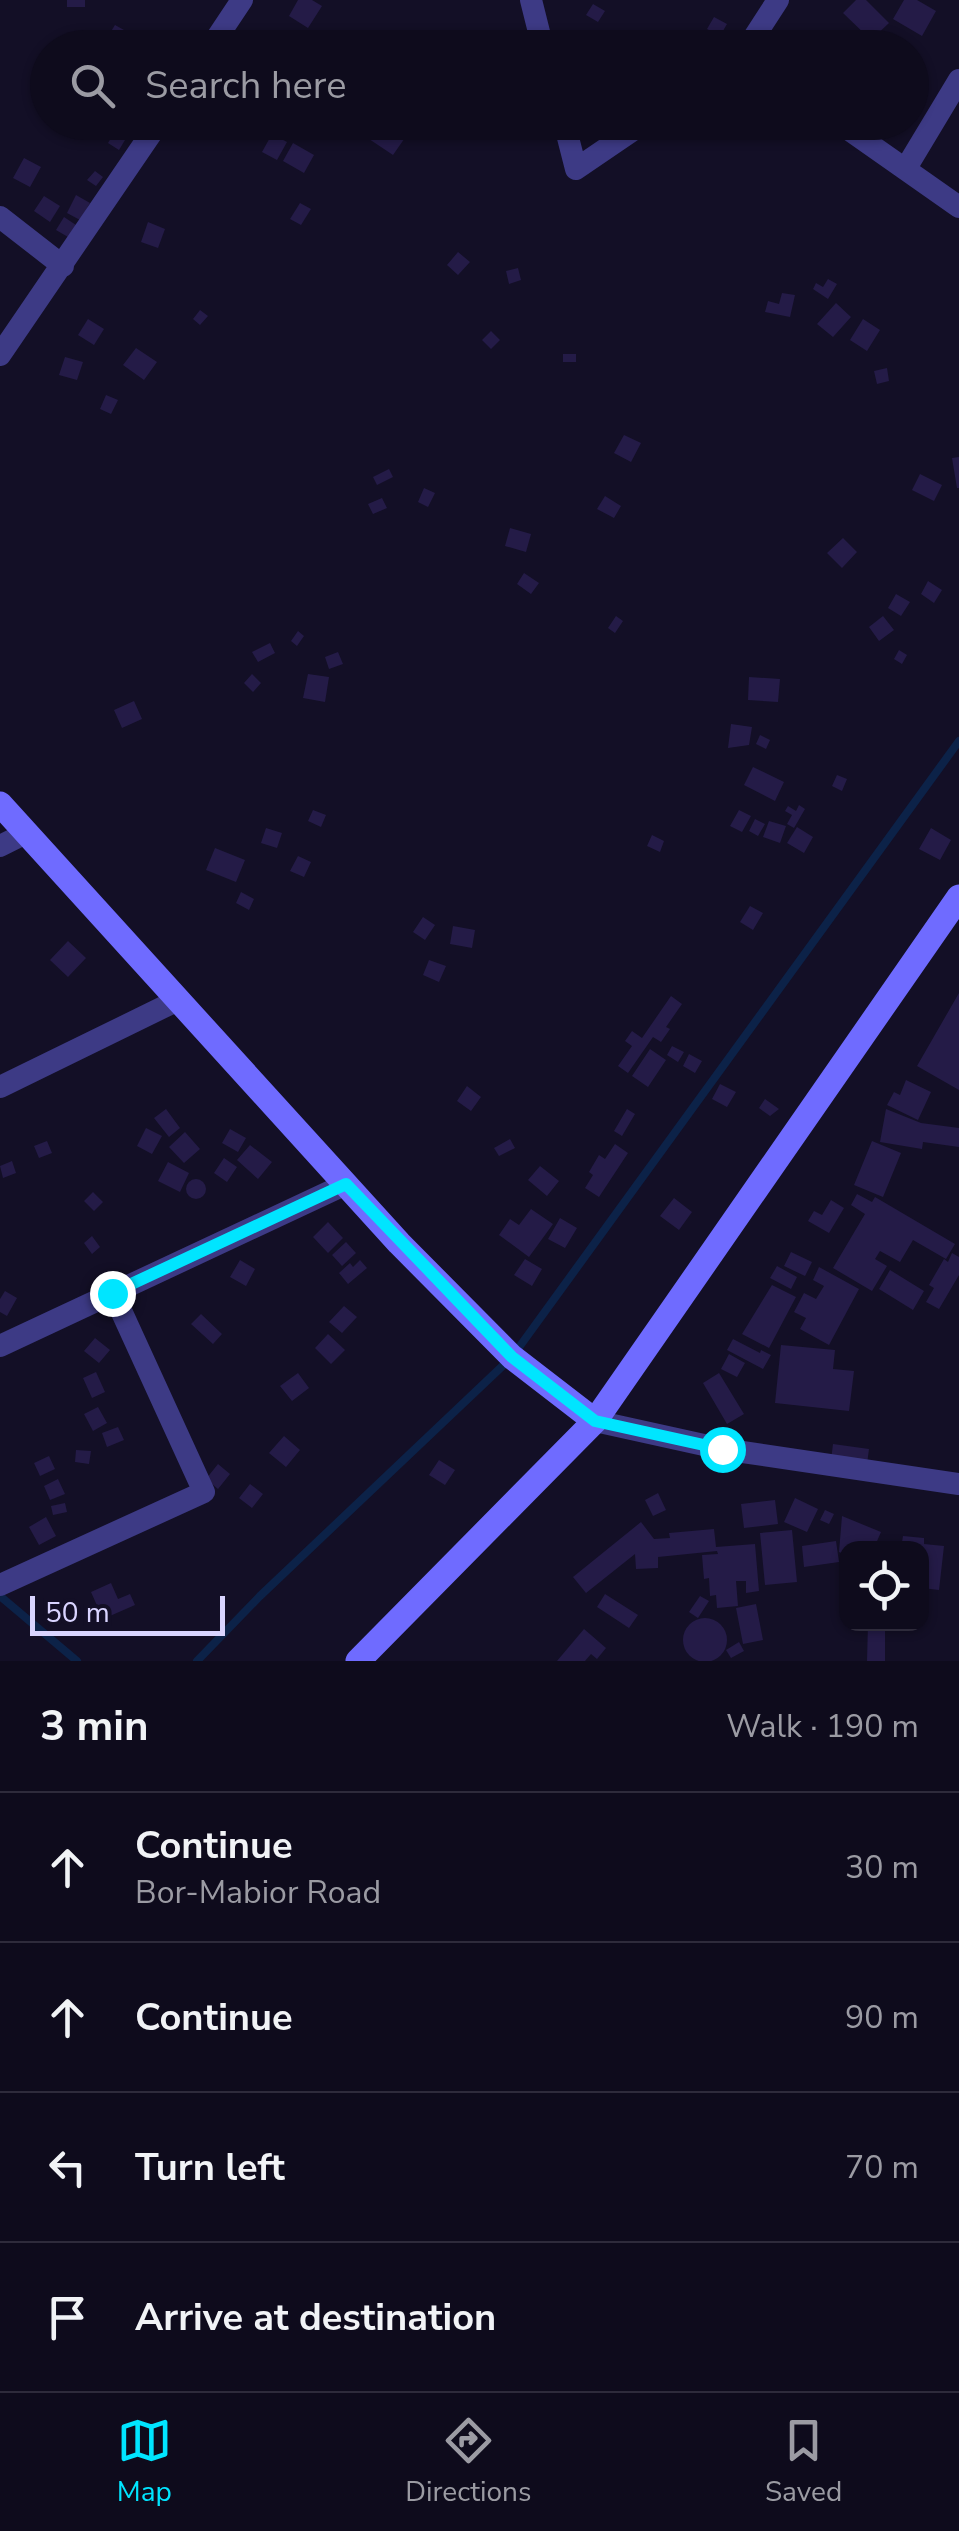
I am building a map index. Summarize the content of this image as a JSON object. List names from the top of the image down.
{
  "scale_bar": "50 m",
  "page": {
    "search": "Search here",
    "scale": "50 m",
    "heading": ["3 min", "Walk · 190 m"],
    "list": [
      ["Continue", "Bor-Mabior Road", "30 m"],
      ["Continue", "90 m"],
      ["Turn left", "70 m"],
      "Arrive at destination"
    ],
    "nav": ["Map", "Directions", "Saved"]
  }
}
